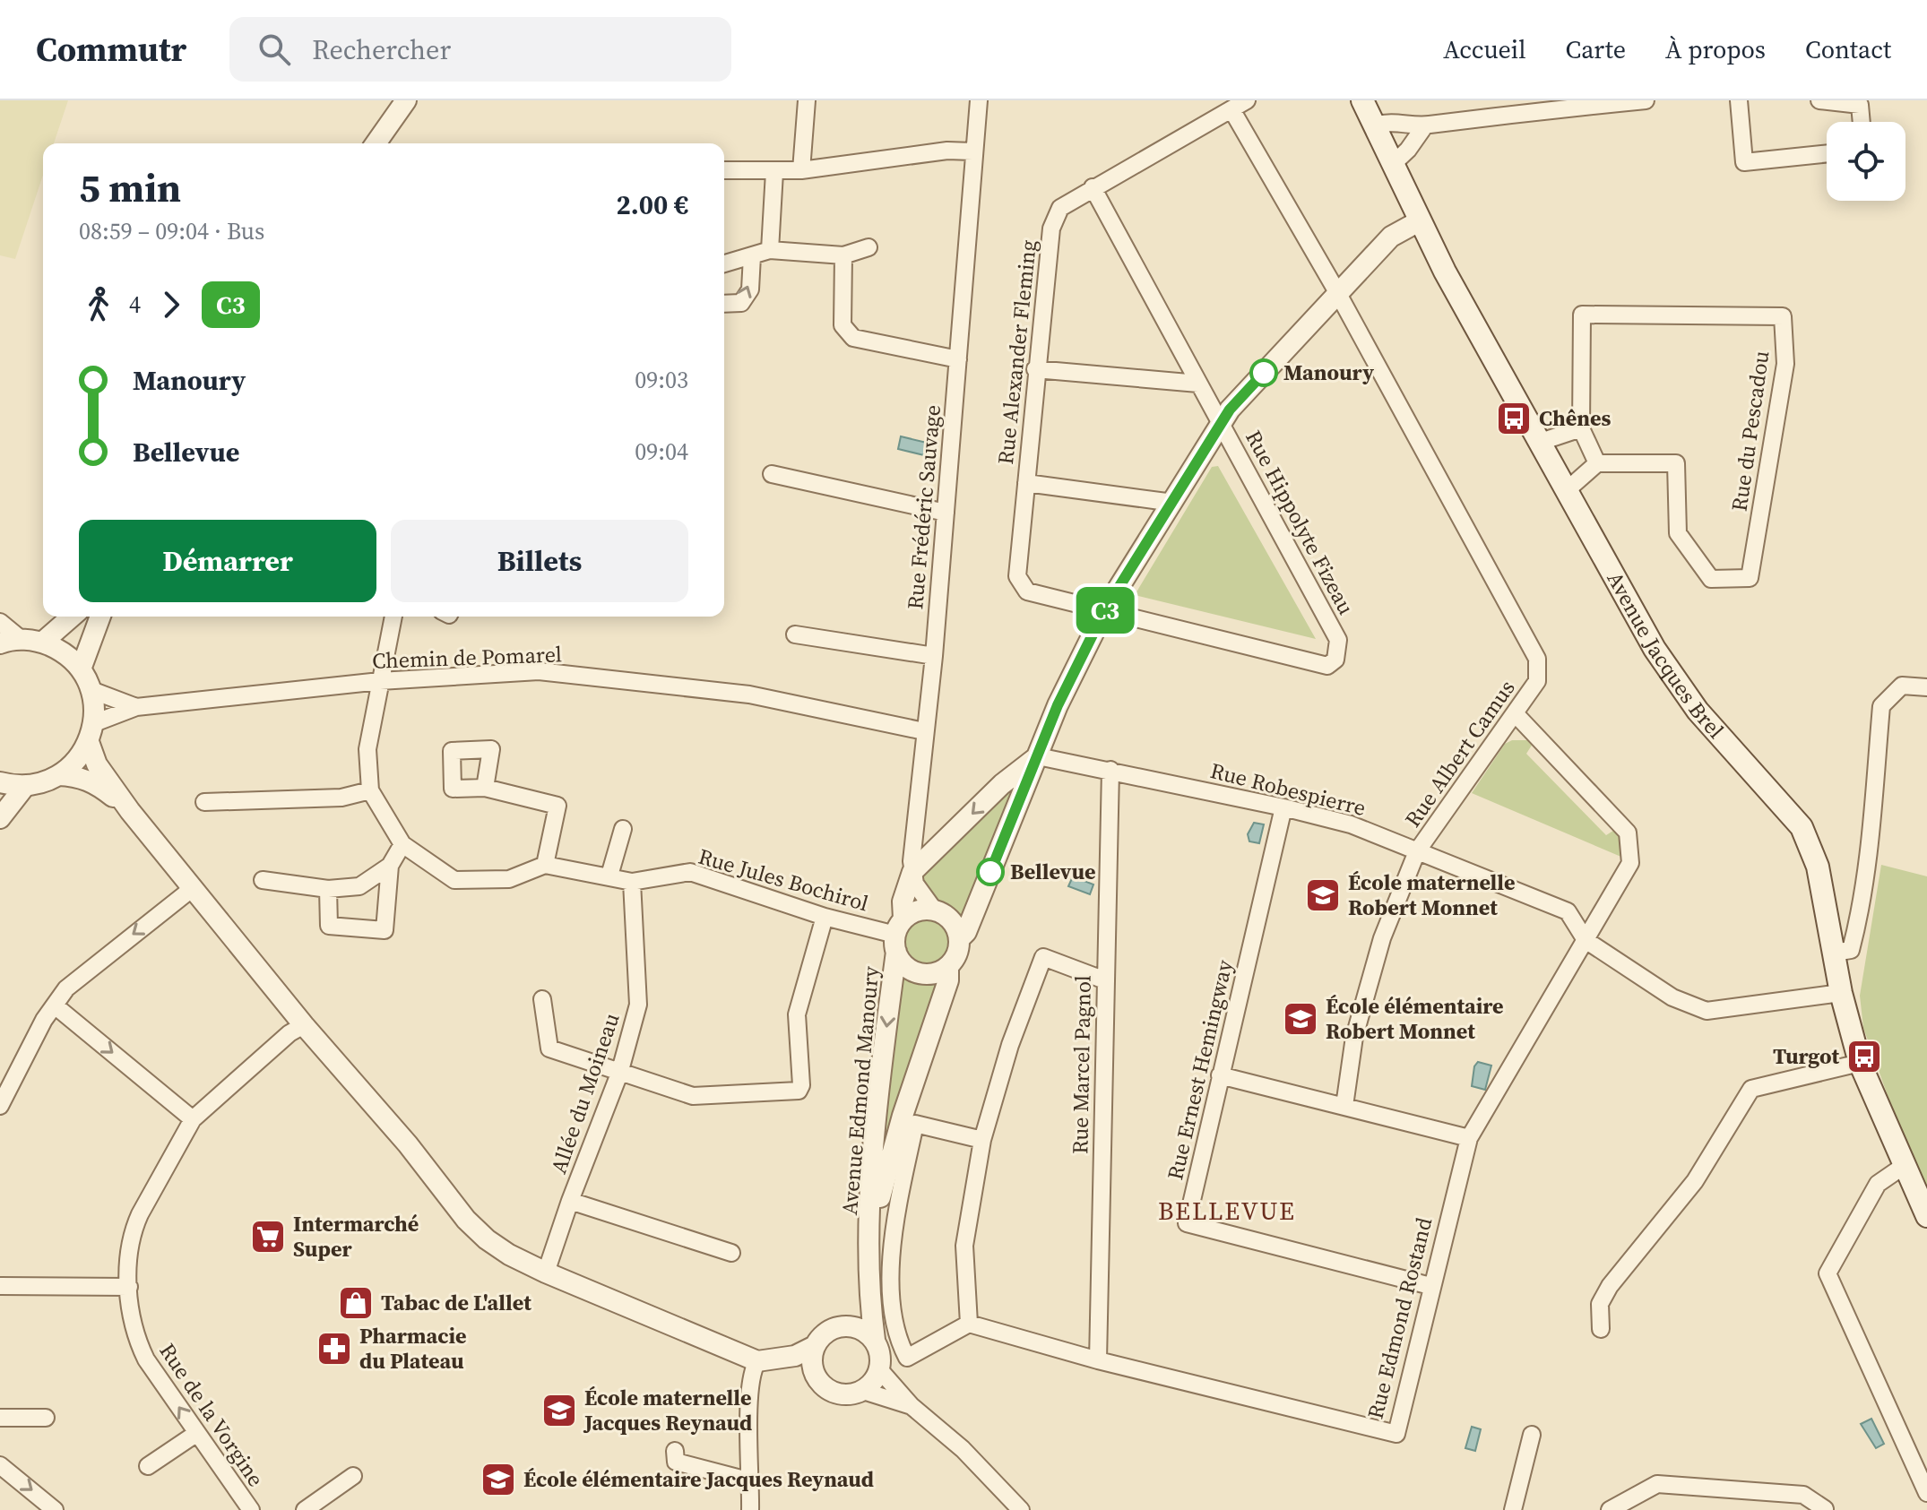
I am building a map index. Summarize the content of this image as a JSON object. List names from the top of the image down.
{
  "streets": {
    "main road": ["Avenue Jacques Brel"],
    "street": [
      "Rue Alexander Fleming",
      "Rue du Pescadou",
      "Rue Frédéric Sauvage",
      "Rue Hippolyte Fizeau",
      "Chemin de Pomarel",
      "Rue Albert Camus",
      "Rue Robespierre",
      "Rue Jules Bochirol",
      "Rue Marcel Pagnol",
      "Rue Ernest Hemingway",
      "Avenue Edmond Manoury",
      "Allée du Moineau",
      "Rue Edmond Rostand",
      "Rue de la Vorgine"
    ]
  },
  "crossings": [
    ["Rue Alexander Fleming", "Rue Hippolyte Fizeau"],
    ["Rue Alexander Fleming", "Rue Albert Camus"],
    ["Rue Frédéric Sauvage", "Chemin de Pomarel"],
    ["Rue Frédéric Sauvage", "Avenue Edmond Manoury"],
    ["Rue Albert Camus", "Rue Robespierre"],
    ["Rue Albert Camus", "Rue Edmond Rostand"],
    ["Rue Robespierre", "Rue Marcel Pagnol"],
    ["Rue Robespierre", "Rue Ernest Hemingway"],
    ["Rue Robespierre", "Avenue Edmond Manoury"],
    ["Rue Robespierre", "Rue Edmond Rostand"],
    ["Rue Jules Bochirol", "Avenue Edmond Manoury"],
    ["Rue Jules Bochirol", "Allée du Moineau"],
    ["Rue Marcel Pagnol", "Rue Edmond Rostand"],
    ["Rue Ernest Hemingway", "Rue Edmond Rostand"]
  ],
  "districts": ["BELLEVUE"],
  "places": {
    "other": ["Manoury", "Bellevue"],
    "bus stop": ["Chênes", "Turgot"],
    "school or university": [
      "École maternelle Robert Monnet",
      "École élémentaire Robert Monnet",
      "École maternelle Jacques Reynaud",
      "École élémentaire Jacques Reynaud"
    ],
    "supermarket": ["Intermarché Super"],
    "shop": ["Tabac de L'allet"],
    "pharmacy": ["Pharmacie du Plateau"]
  },
  "lines": ["bus line C3"],
  "page": {
    "header": "Commutr",
    "search": "Rechercher",
    "nav": [
      "Accueil",
      "Carte",
      "À propos",
      "Contact"
    ],
    "on_map": "C3",
    "heading": ["5 min", "08:59 – 09:04 · Bus", "2.00 €"],
    "legs": ["4", "C3"],
    "list": [
      {
        "name": "Manoury",
        "value": "09:03"
      },
      {
        "name": "Bellevue",
        "value": "09:04"
      }
    ],
    "buttons": ["Démarrer", "Billets"]
  }
}
